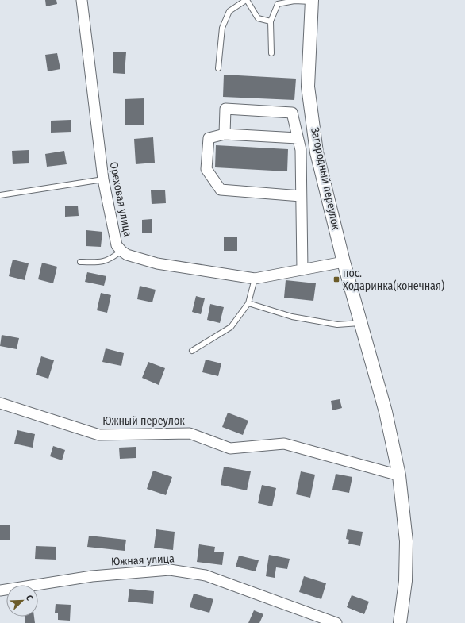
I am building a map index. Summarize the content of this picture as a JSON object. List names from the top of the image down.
{
  "streets": {
    "street": [
      "Загородный переулок",
      "Ореховая улица",
      "Южный переулок",
      "Южная улица"
    ]
  },
  "crossings": [
    ["Загородный переулок", "Ореховая улица"],
    ["Загородный переулок", "Южный переулок"]
  ],
  "places": {
    "transit": ["пос. Ходаринка(конечная)"]
  },
  "north": "top right"
}
